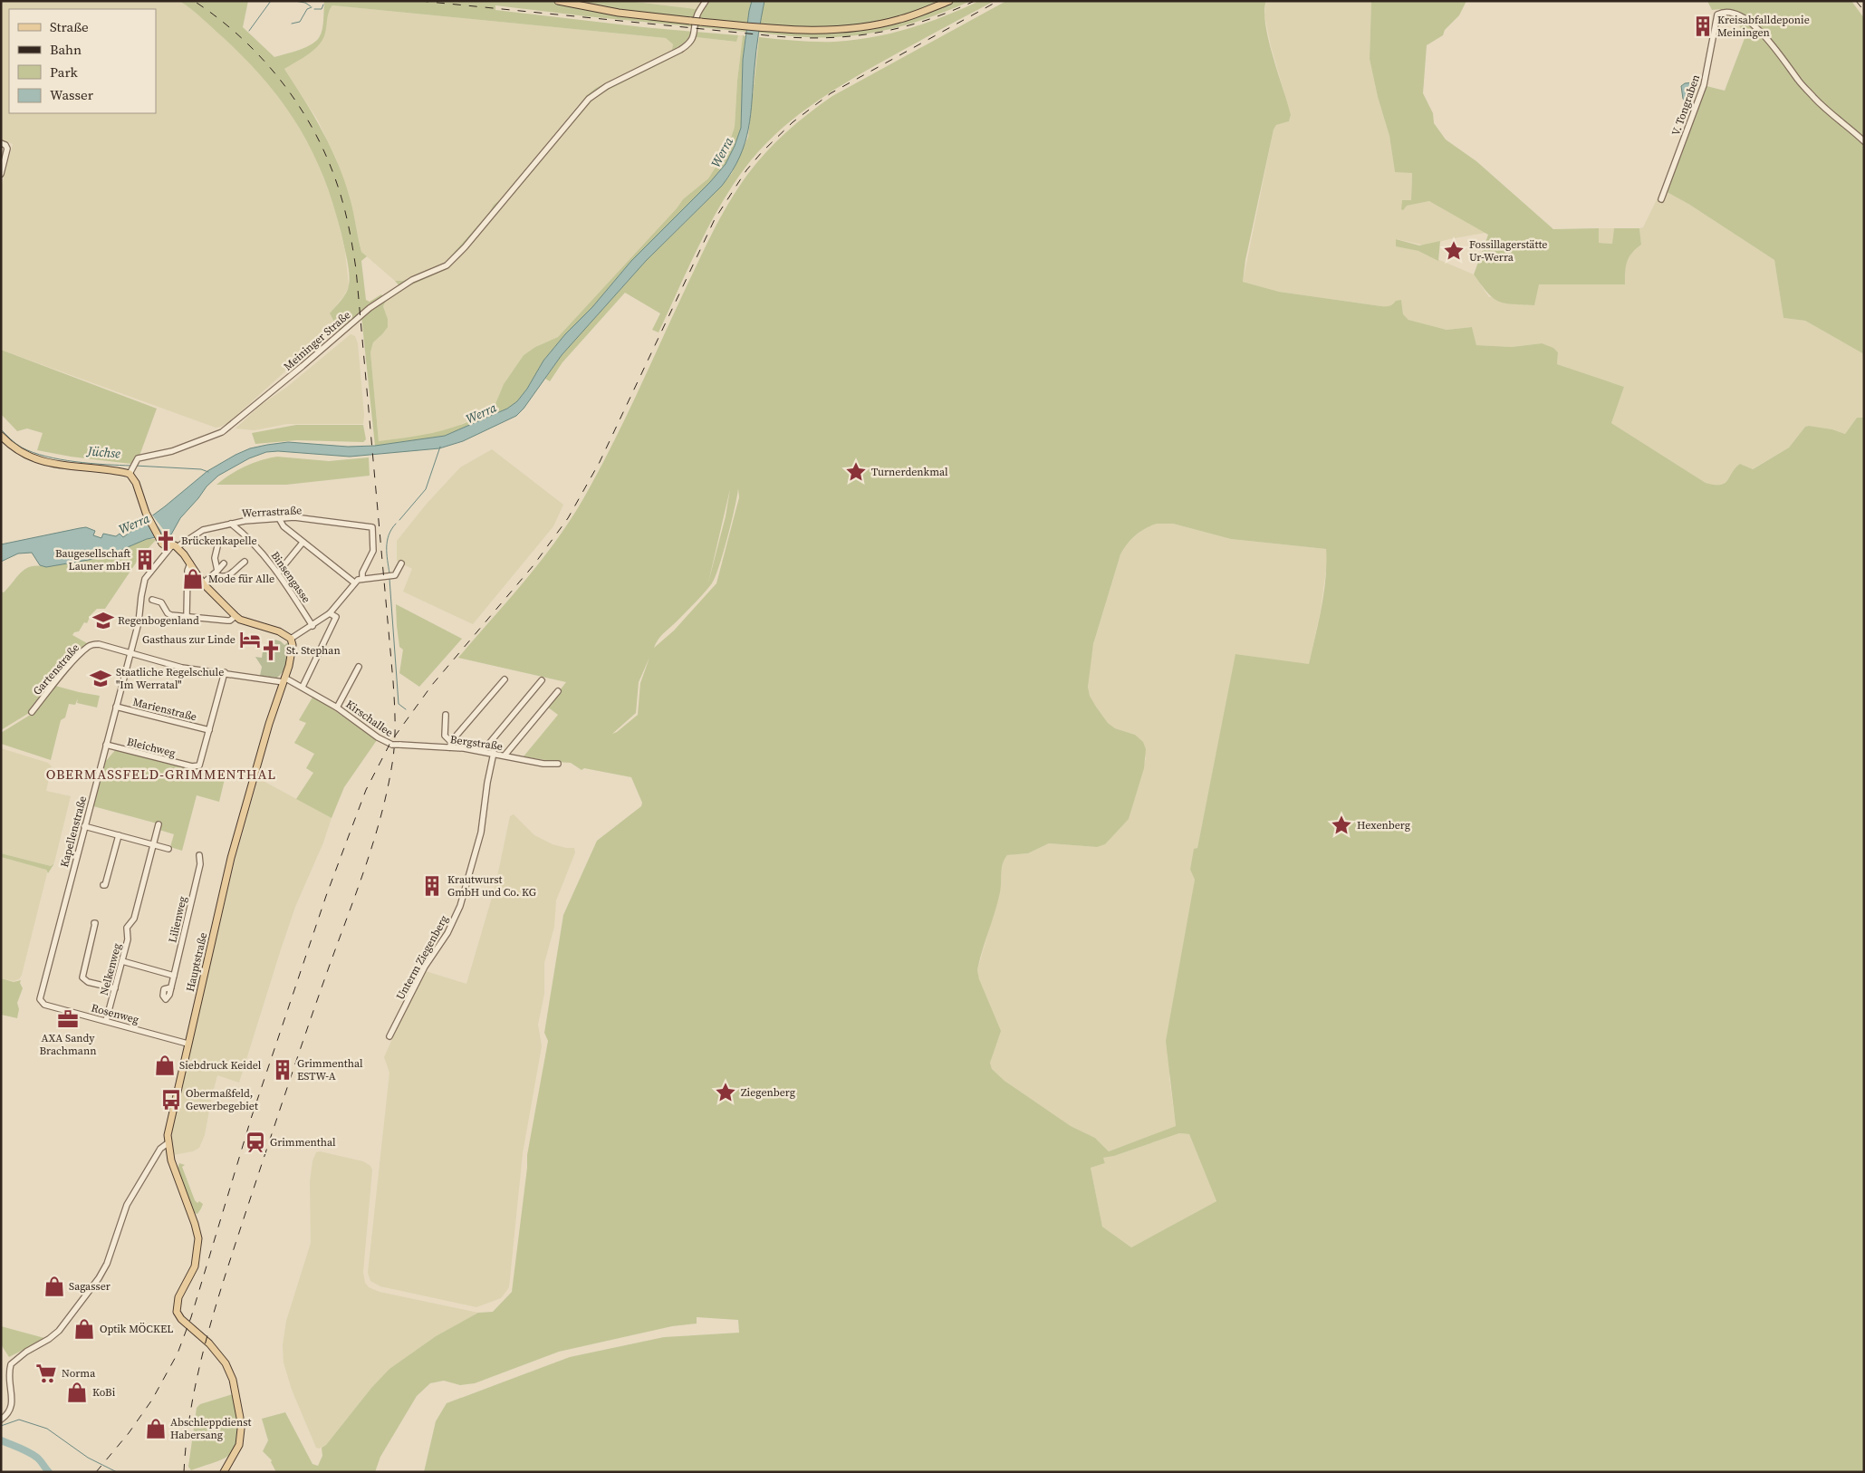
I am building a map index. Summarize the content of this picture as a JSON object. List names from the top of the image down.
{
  "streets": {
    "main road": ["Hauptstraße"],
    "street": [
      "V. Tongraben",
      "Meininger Straße",
      "Werrastraße",
      "Binsengasse",
      "Gartenstraße",
      "Marienstraße",
      "Kirschallee",
      "Bergstraße",
      "Bleichweg",
      "Kapellenstraße",
      "Lilienweg",
      "Unterm Ziegenberg",
      "Nelkenweg",
      "Rosenweg"
    ]
  },
  "crossings": [
    ["Werrastraße", "Binsengasse"],
    ["Werrastraße", "Kapellenstraße"],
    ["Gartenstraße", "Kirschallee"],
    ["Gartenstraße", "Kapellenstraße"],
    ["Gartenstraße", "Hauptstraße"],
    ["Marienstraße", "Bleichweg"],
    ["Marienstraße", "Kapellenstraße"],
    ["Kirschallee", "Bergstraße"],
    ["Kirschallee", "Hauptstraße"],
    ["Bergstraße", "Unterm Ziegenberg"],
    ["Bleichweg", "Kapellenstraße"],
    ["Kapellenstraße", "Rosenweg"],
    ["Hauptstraße", "Rosenweg"],
    ["Nelkenweg", "Rosenweg"]
  ],
  "districts": ["OBERMASSFELD-GRIMMENTHAL"],
  "water": ["Werra", "Jüchse"],
  "places": {
    "building": [
      "Kreisabfalldeponie Meiningen",
      "Baugesellschaft Launer mbH",
      "Krautwurst GmbH und Co. KG",
      "Grimmenthal ESTW-A"
    ],
    "place": [
      "Fossillagerstätte Ur-Werra",
      "Turnerdenkmal",
      "Hexenberg",
      "Ziegenberg"
    ],
    "church": ["Brückenkapelle", "St. Stephan"],
    "shop": [
      "Mode für Alle",
      "Siebdruck Keidel",
      "Sagasser",
      "Optik MÖCKEL",
      "KoBi",
      "Abschleppdienst Habersang"
    ],
    "school or university": ["Regenbogenland", "Staatliche Regelschule \"Im Werratal\""],
    "hotel": ["Gasthaus zur Linde"],
    "office": ["AXA Sandy Brachmann"],
    "bus stop": ["Obermaßfeld, Gewerbegebiet"],
    "station": ["Grimmenthal"],
    "supermarket": ["Norma"]
  },
  "legend": [
    "Straße",
    "Bahn",
    "Park",
    "Wasser"
  ]
}
